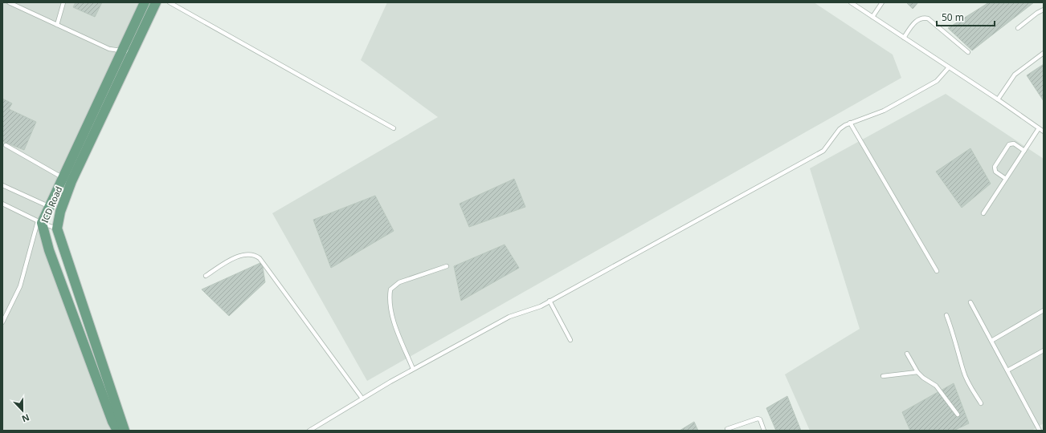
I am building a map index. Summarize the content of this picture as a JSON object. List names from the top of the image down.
{
  "streets": {
    "main road": ["ICD Road"]
  },
  "scale_bar": "50 m",
  "north": "bottom"
}
